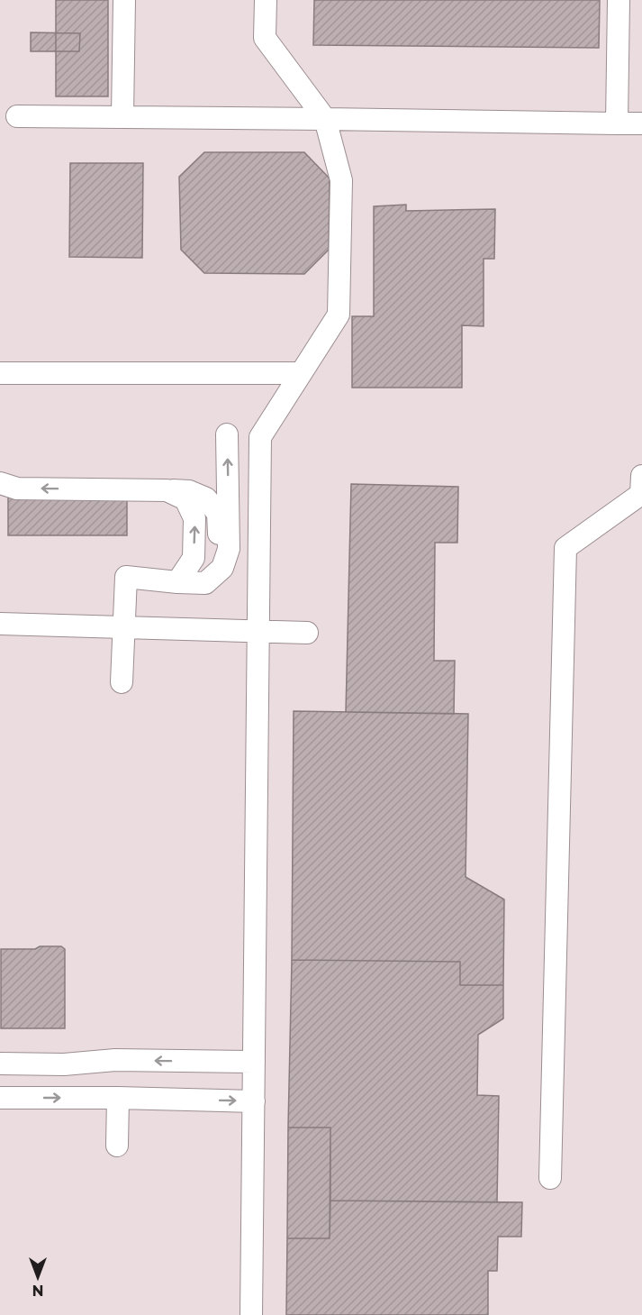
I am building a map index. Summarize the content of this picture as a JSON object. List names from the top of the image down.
{
  "north": "bottom"
}
